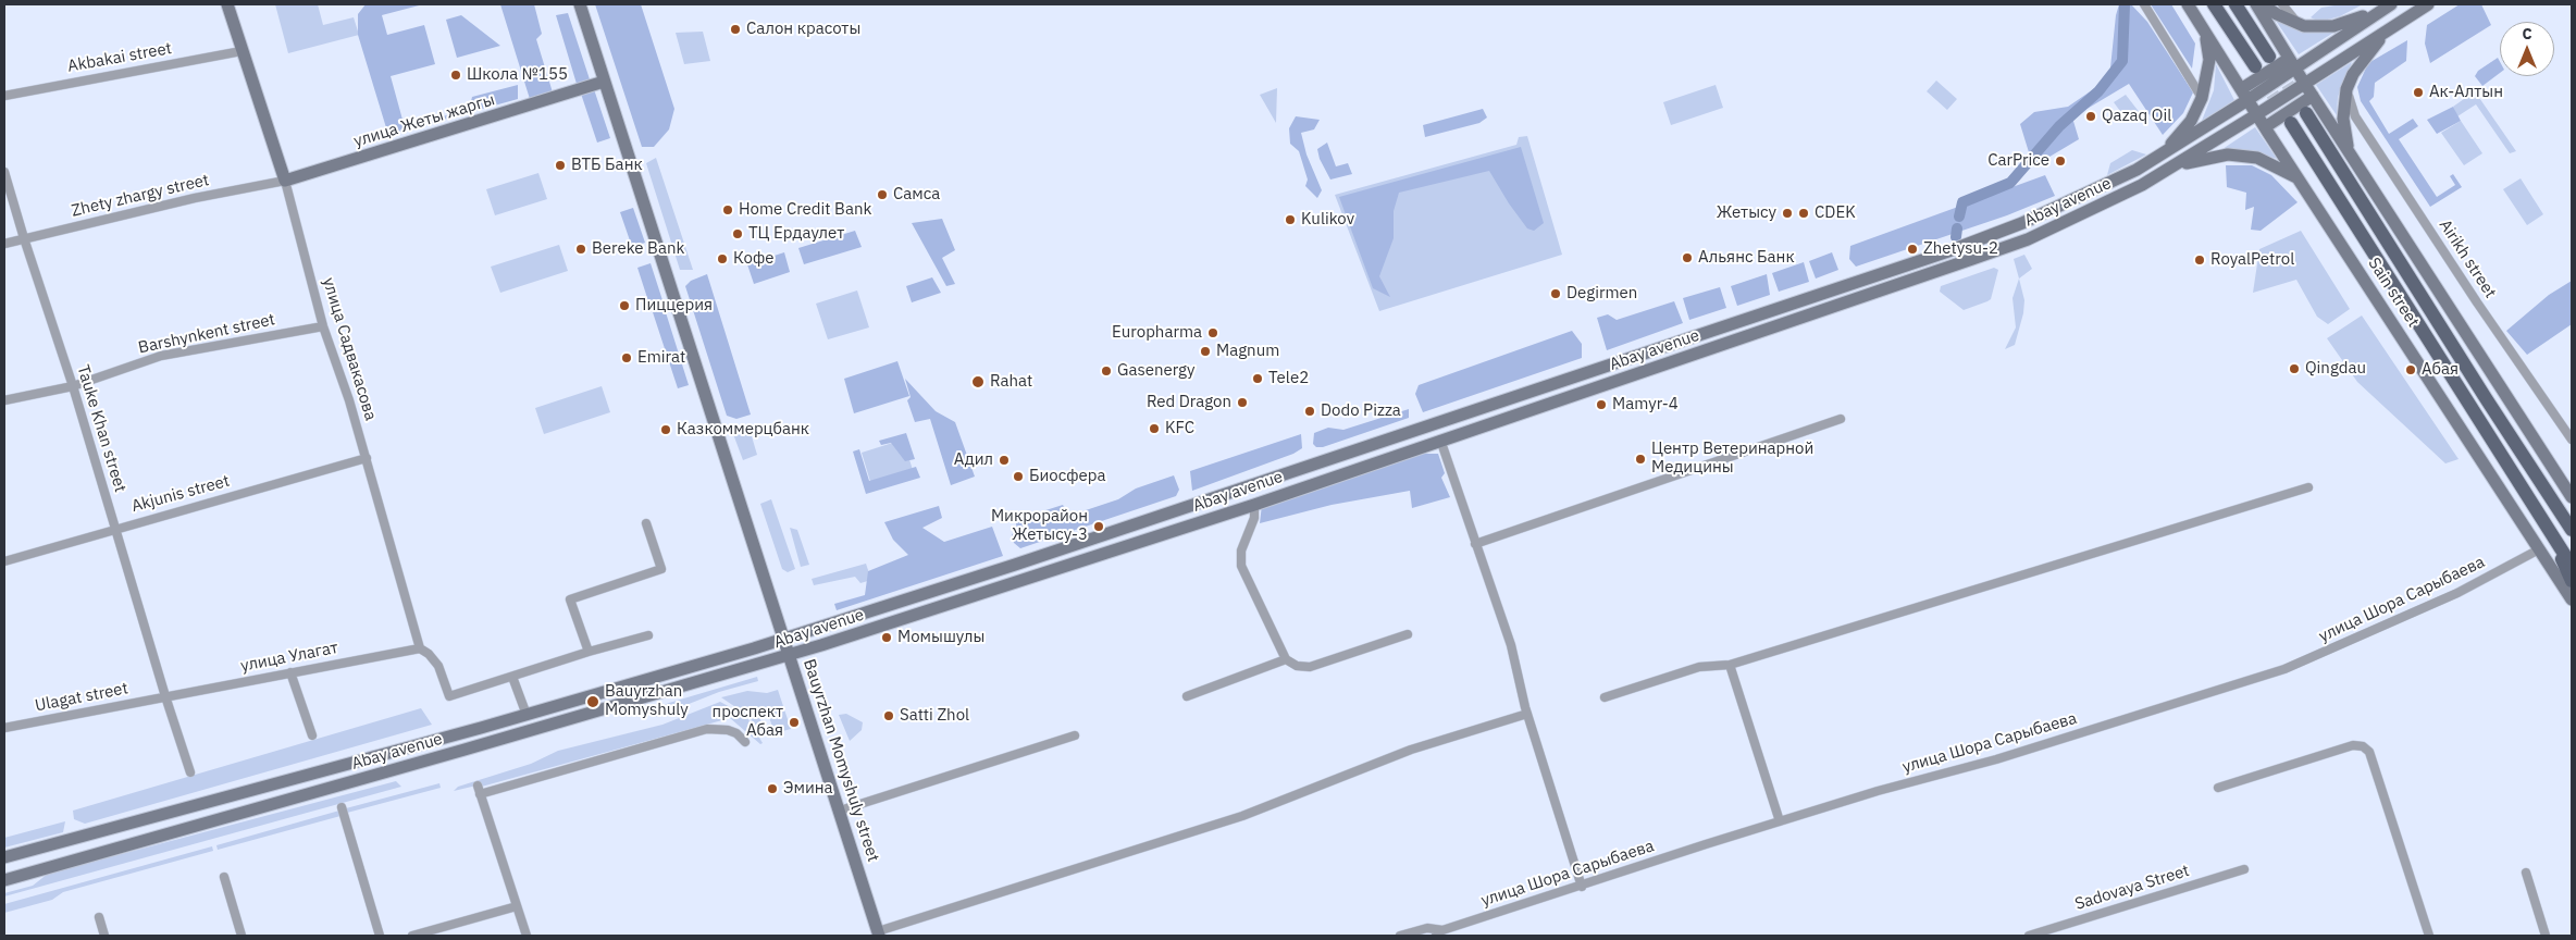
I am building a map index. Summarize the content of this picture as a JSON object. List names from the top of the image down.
{
  "streets": {
    "main road": [
      "улица Жеты жаргы",
      "Abay avenue",
      "Sain street",
      "улица Садвакасова",
      "Bauyrzhan Momyshuly street"
    ],
    "street": [
      "Akbakai street",
      "Zhety zhargy street",
      "Airikh street",
      "Barshynkent street",
      "Tauke Khan street",
      "Akjunis street",
      "улица Шора Сарыбаева",
      "улица Улагат",
      "Ulagat street",
      "Sadovaya Street"
    ]
  },
  "crossings": [
    ["Akbakai street", "улица Садвакасова"],
    ["улица Жеты жаргы", "Zhety zhargy street"],
    ["улица Жеты жаргы", "улица Садвакасова"],
    ["улица Жеты жаргы", "Bauyrzhan Momyshuly street"],
    ["Zhety zhargy street", "улица Садвакасова"],
    ["Zhety zhargy street", "Tauke Khan street"],
    ["Abay avenue", "Sain street"],
    ["Abay avenue", "Bauyrzhan Momyshuly street"],
    ["Sain street", "улица Шора Сарыбаева"],
    ["Barshynkent street", "улица Садвакасова"],
    ["Barshynkent street", "Tauke Khan street"],
    ["улица Садвакасова", "Akjunis street"],
    ["улица Садвакасова", "улица Улагат"],
    ["Tauke Khan street", "Akjunis street"],
    ["Tauke Khan street", "улица Улагат"],
    ["Tauke Khan street", "Ulagat street"],
    ["улица Улагат", "Ulagat street"]
  ],
  "places": [
    "Салон красоты",
    "Школа №155",
    "Ак-Алтын",
    "Qazaq Oil",
    "CarPrice",
    "ВТБ Банк",
    "Самса",
    "Home Credit Bank",
    "Жетысу",
    "CDEK",
    "Kulikov",
    "ТЦ Ердаулет",
    "Bereke Bank",
    "Zhetysu-2",
    "Альянс Банк",
    "Кофе",
    "RoyalPetrol",
    "Degirmen",
    "Пиццерия",
    "Europharma",
    "Magnum",
    "Emirat",
    "Qingdau",
    "Абая",
    "Gasenergy",
    "Tele2",
    "Rahat",
    "Red Dragon",
    "Mamyr-4",
    "Dodo Pizza",
    "KFC",
    "Казкоммерцбанк",
    "Центр Ветеринарной Медицины",
    "Адил",
    "Биосфера",
    "Микрорайон Жетысу-3",
    "Момышулы",
    "Bauyrzhan Momyshuly",
    "Satti Zhol",
    "проспект Абая",
    "Эмина"
  ],
  "north": "top"
}
